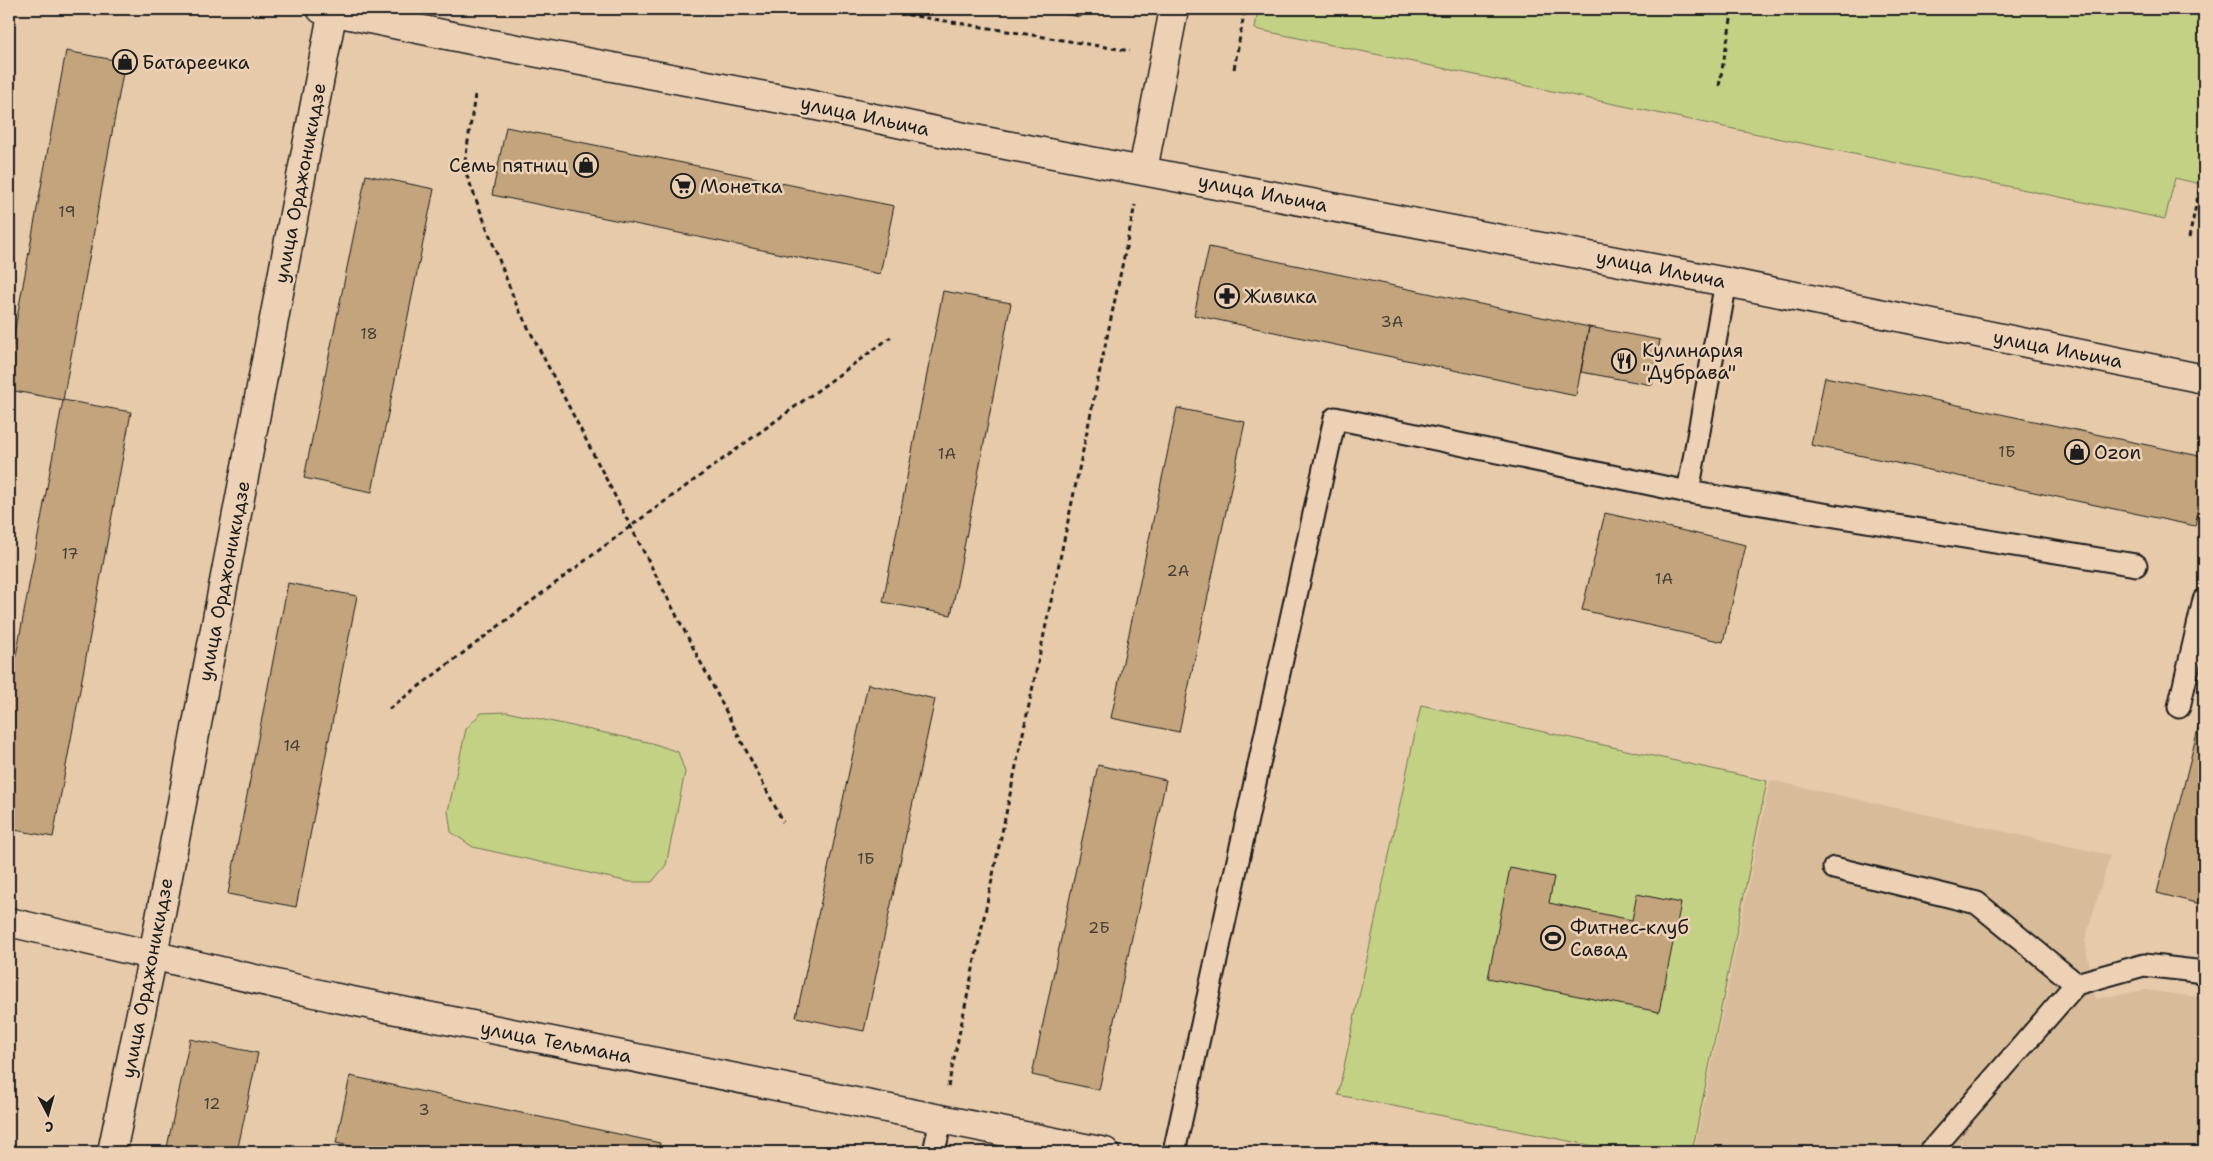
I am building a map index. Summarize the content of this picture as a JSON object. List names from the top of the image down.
{
  "streets": {
    "street": ["улица Ильича", "улица Орджоникидзе", "улица Тельмана"]
  },
  "crossings": [
    ["улица Ильича", "улица Орджоникидзе"],
    ["улица Орджоникидзе", "улица Тельмана"]
  ],
  "places": {
    "shop": ["Батареечка", "Семь пятниц", "Ozon"],
    "supermarket": ["Монетка"],
    "pharmacy": ["Живика"],
    "restaurant": ["Кулинария \"Дубрава\""],
    "sports": ["Фитнес-клуб Савад"]
  },
  "house_numbers": [
    "19",
    "3А",
    "18",
    "1Б",
    "1А",
    "17",
    "2А",
    "1А",
    "14",
    "1Б",
    "2Б",
    "12",
    "3"
  ],
  "north": "bottom"
}
